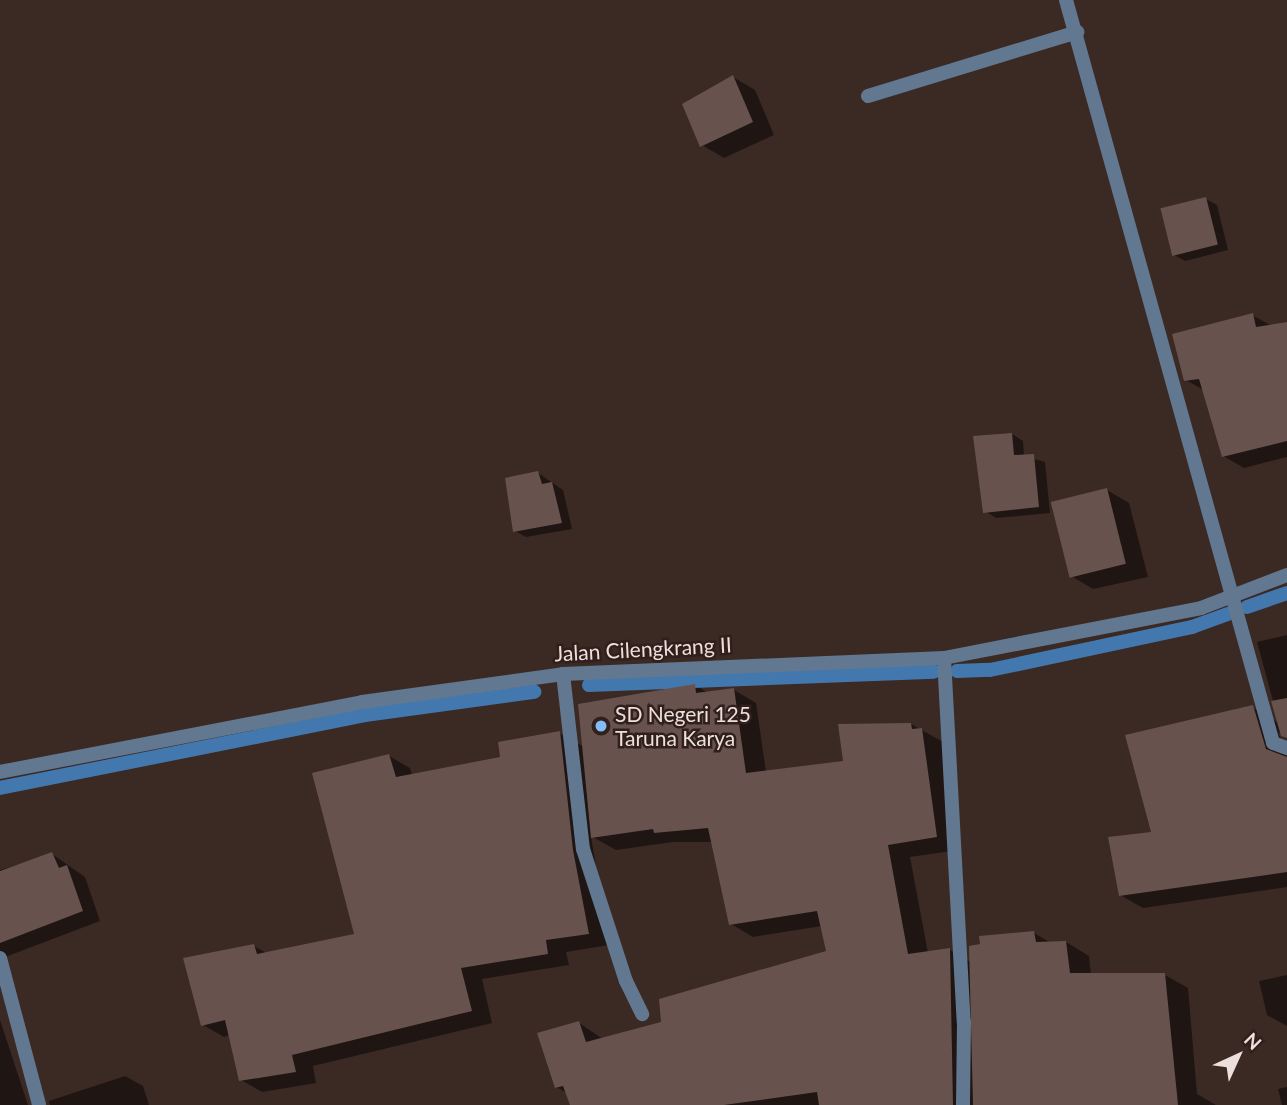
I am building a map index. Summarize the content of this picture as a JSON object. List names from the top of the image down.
{
  "streets": {
    "street": ["Jalan Cilengkrang II"]
  },
  "places": ["SD Negeri 125 Taruna Karya"],
  "north": "top right"
}
